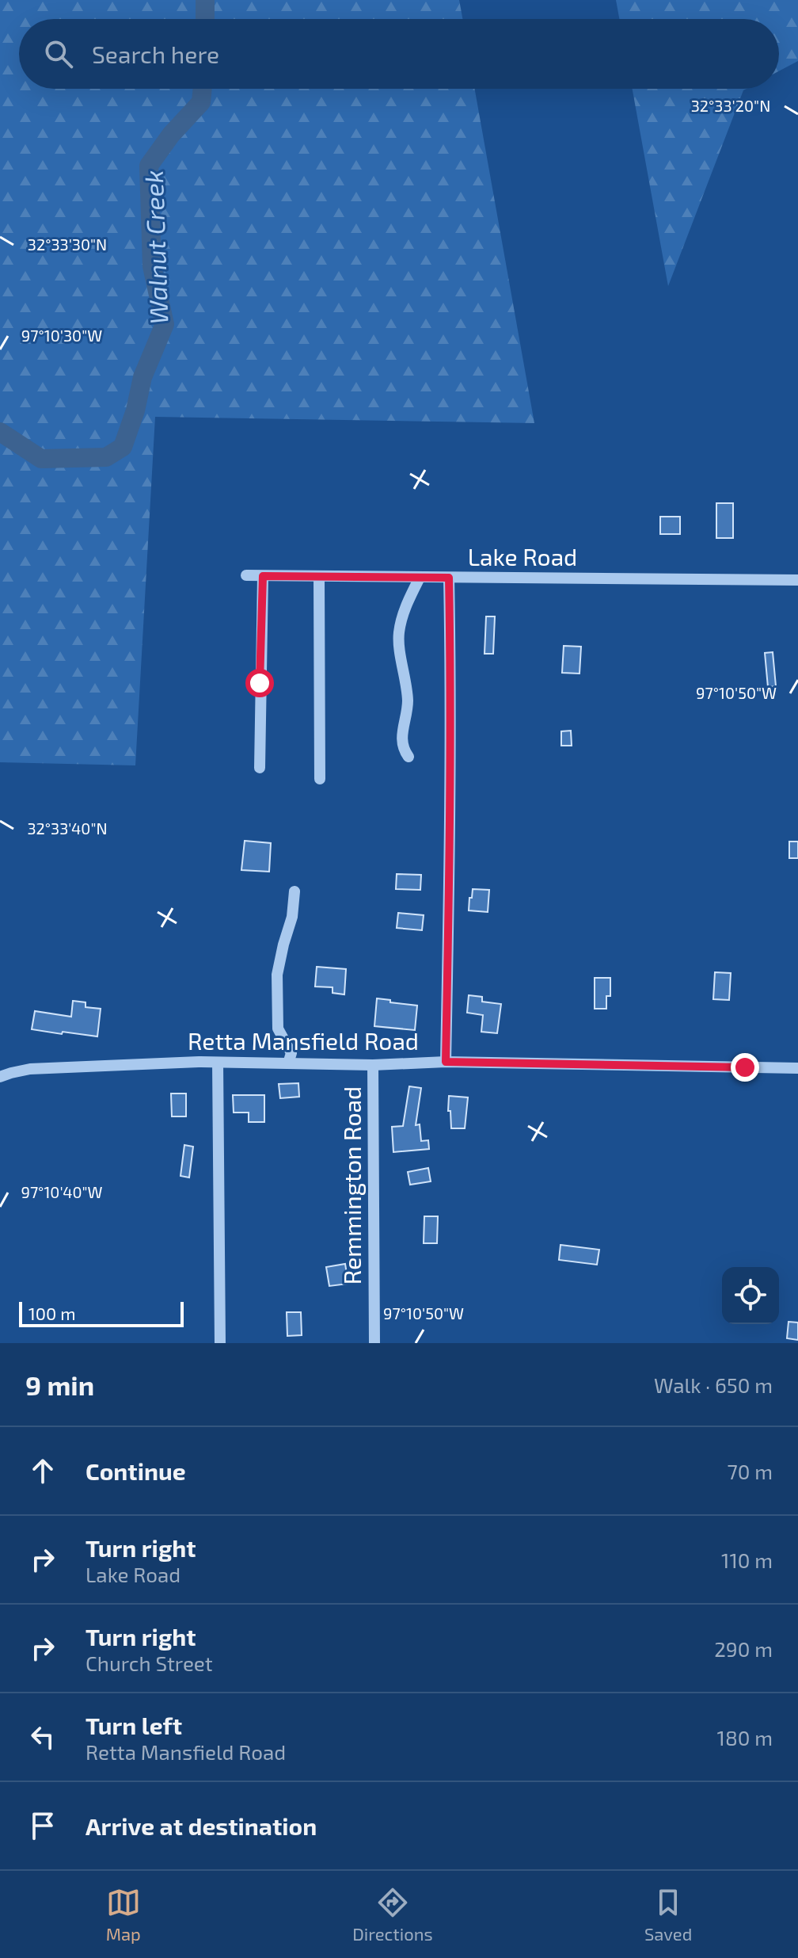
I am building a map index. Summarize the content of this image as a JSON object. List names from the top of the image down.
{
  "streets": {
    "street": ["Lake Road", "Retta Mansfield Road", "Remmington Road"]
  },
  "crossings": [
    ["Retta Mansfield Road", "Remmington Road"]
  ],
  "water": ["Walnut Creek"],
  "scale_bar": "100 m",
  "page": {
    "search": "Search here",
    "scale": "100 m",
    "heading": ["9 min", "Walk · 650 m"],
    "list": [
      ["Continue", "70 m"],
      ["Turn right", "Lake Road", "110 m"],
      ["Turn right", "Church Street", "290 m"],
      ["Turn left", "Retta Mansfield Road", "180 m"],
      "Arrive at destination"
    ],
    "nav": ["Map", "Directions", "Saved"]
  },
  "coordinates": [
    "32°33'20\"N",
    "32°33'30\"N",
    "97°10'30\"W",
    "97°10'50\"W",
    "32°33'40\"N",
    "97°10'40\"W"
  ]
}
